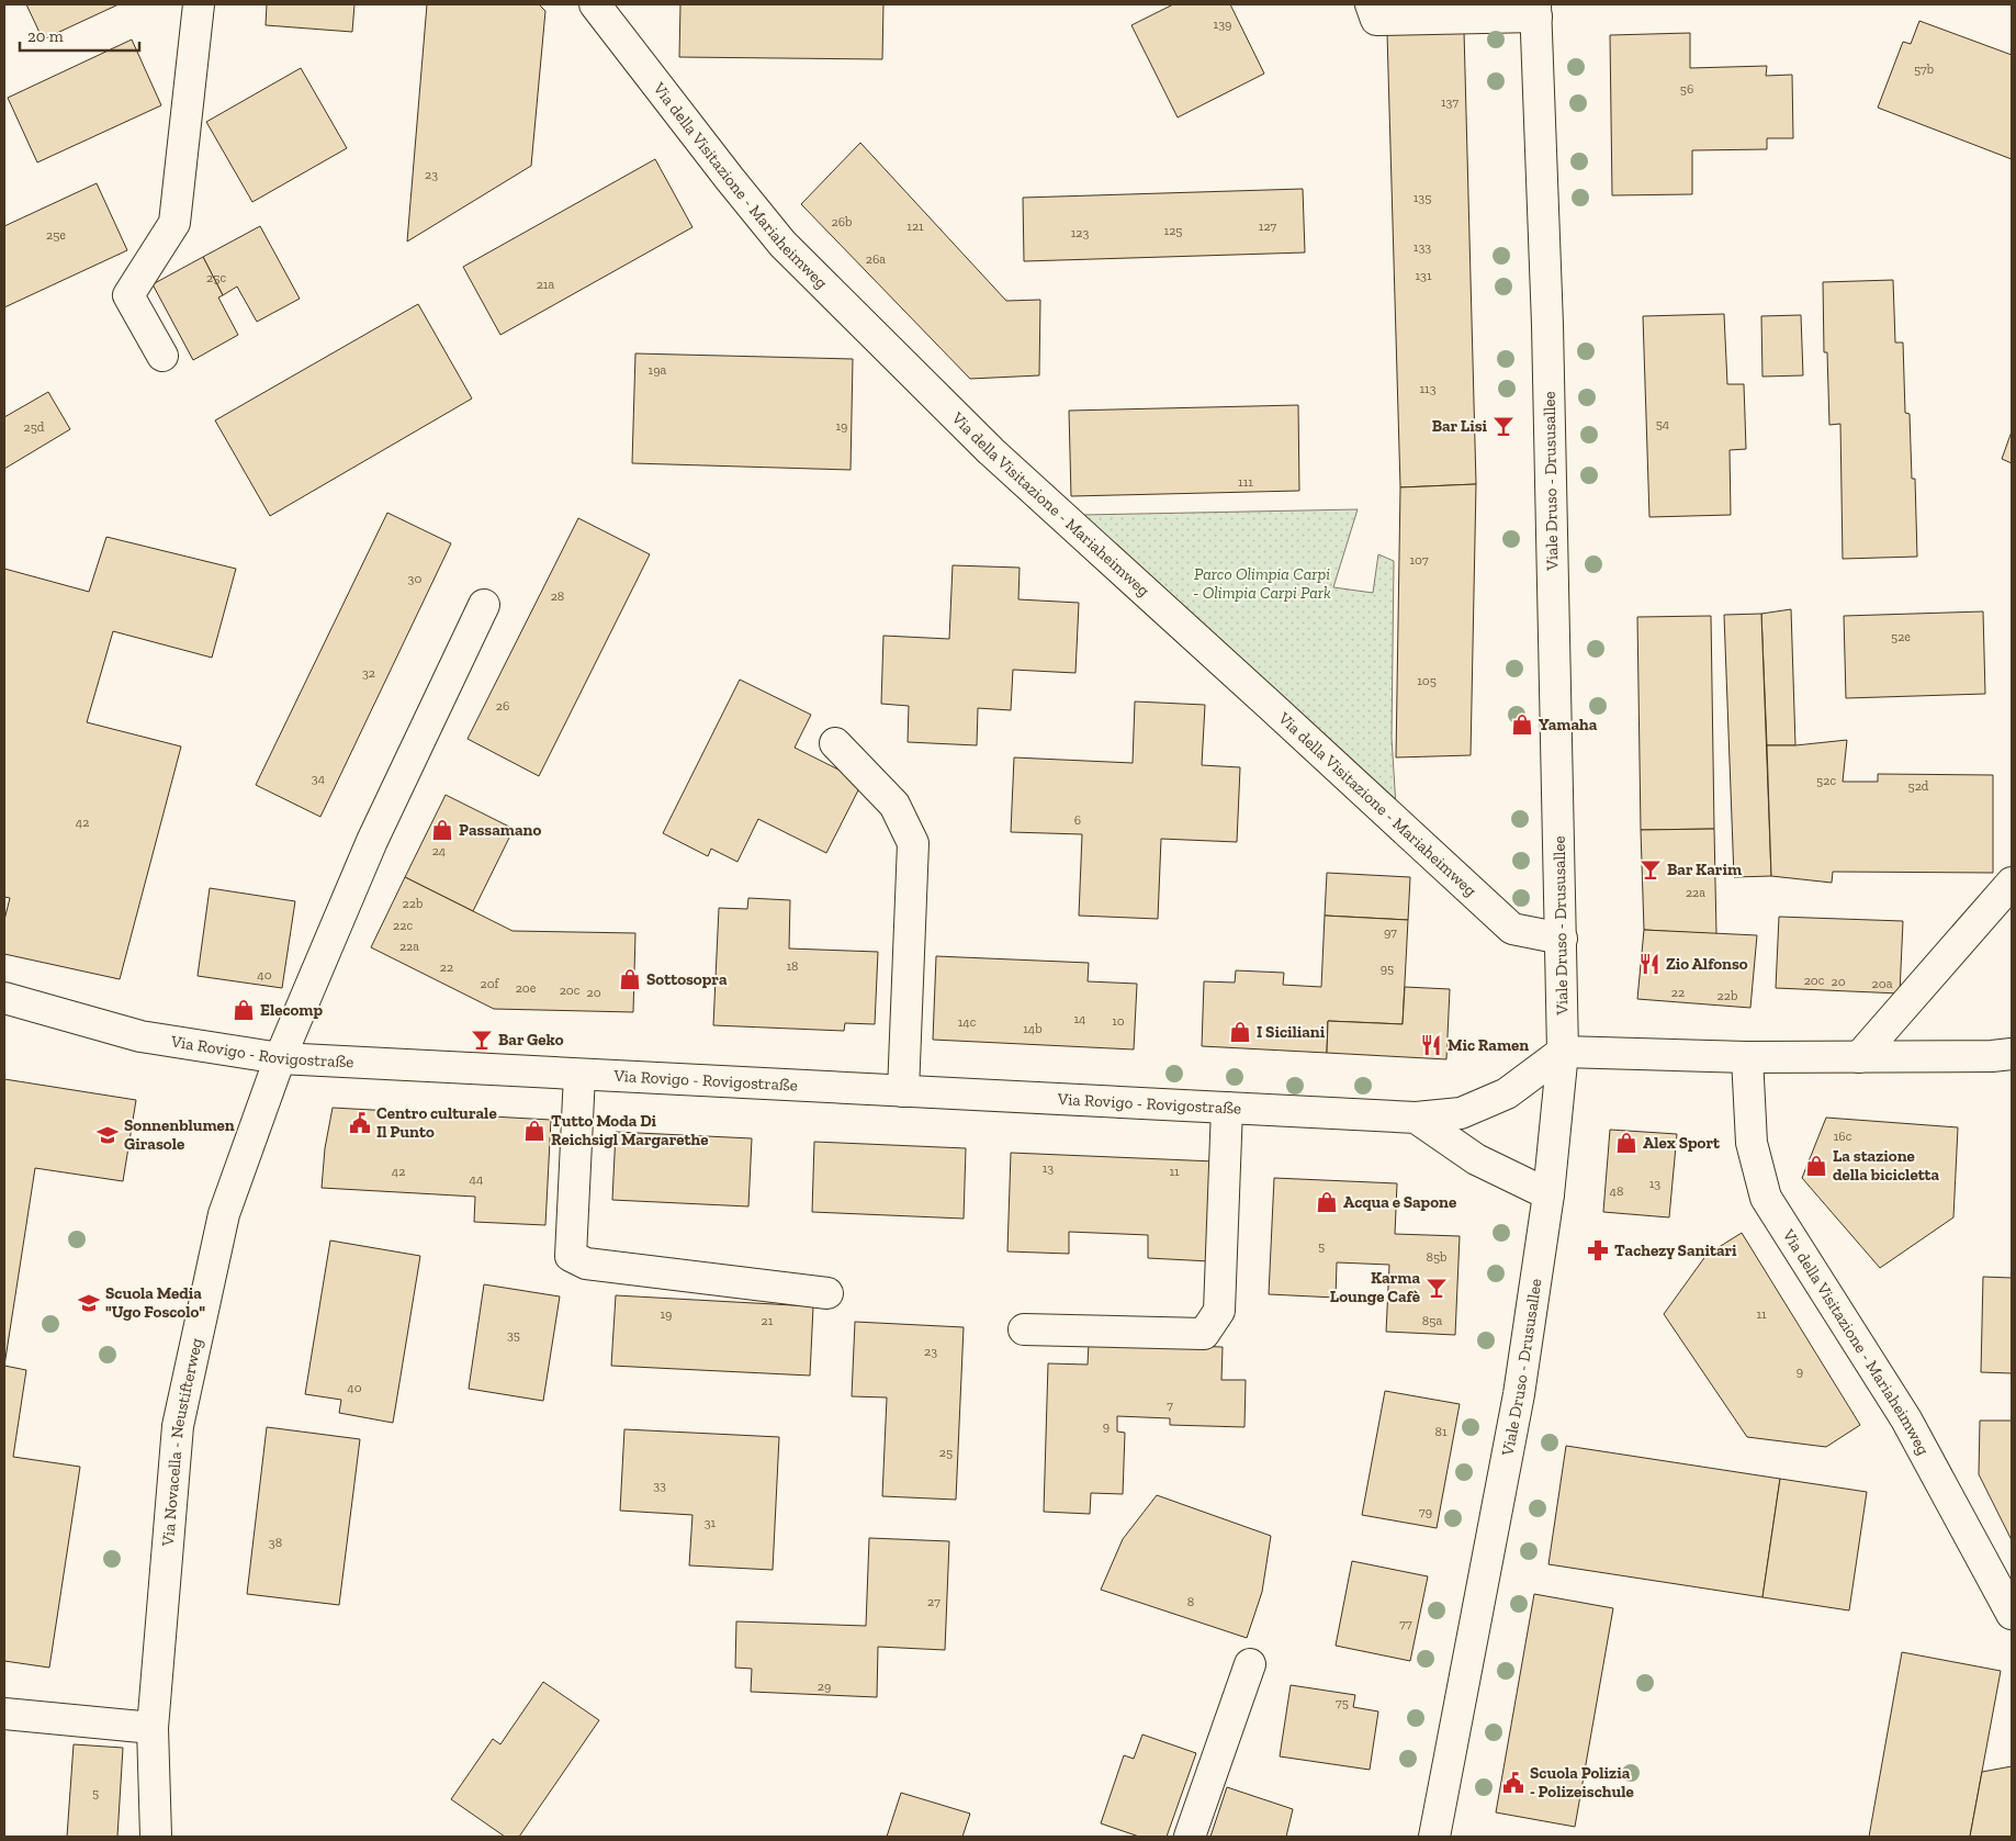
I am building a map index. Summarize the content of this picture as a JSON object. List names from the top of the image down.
{
  "streets": {
    "street": [
      "Via della Visitazione - Mariaheimweg",
      "Viale Druso - Drususallee",
      "Via Rovigo - Rovigostraße",
      "Via Novacella - Neustifterweg"
    ]
  },
  "crossings": [
    ["Via della Visitazione - Mariaheimweg", "Viale Druso - Drususallee"],
    ["Viale Druso - Drususallee", "Via Rovigo - Rovigostraße"],
    ["Via Rovigo - Rovigostraße", "Via Novacella - Neustifterweg"]
  ],
  "parks": ["Parco Olimpia Carpi - Olimpia Carpi Park"],
  "places": {
    "bar": [
      "Bar Lisi",
      "Bar Karim",
      "Bar Geko",
      "Karma Lounge Cafè"
    ],
    "shop": [
      "Yamaha",
      "Passamano",
      "Sottosopra",
      "Elecomp",
      "I Siciliani",
      "Tutto Moda Di Reichsigl Margarethe",
      "Alex Sport",
      "La stazione della bicicletta",
      "Acqua e Sapone"
    ],
    "restaurant": ["Zio Alfonso", "Mic Ramen"],
    "public building": ["Centro culturale Il Punto", "Scuola Polizia - Polizeischule"],
    "school or university": ["Sonnenblumen Girasole", "Scuola Media \"Ugo Foscolo\""],
    "pharmacy": ["Tachezy Sanitari"]
  },
  "house_numbers": [
    "139",
    "57b",
    "56",
    "137",
    "23",
    "135",
    "26b",
    "121",
    "127",
    "125",
    "123",
    "25e",
    "133",
    "26a",
    "131",
    "25c",
    "21a",
    "19a",
    "113",
    "54",
    "19",
    "25d",
    "111",
    "107",
    "30",
    "28",
    "52e",
    "32",
    "105",
    "26",
    "34",
    "52c",
    "52d",
    "6",
    "42",
    "24",
    "22a",
    "22b",
    "22c",
    "97",
    "22a",
    "18",
    "22",
    "95",
    "40",
    "20c",
    "20",
    "20f",
    "20a",
    "20e",
    "20c",
    "20",
    "22",
    "22b",
    "14",
    "10",
    "14c",
    "14b",
    "16c",
    "13",
    "42",
    "11",
    "44",
    "13",
    "48",
    "5",
    "85b",
    "19",
    "11",
    "21",
    "85a",
    "35",
    "23",
    "9",
    "40",
    "7",
    "9",
    "81",
    "25",
    "33",
    "79",
    "31",
    "38",
    "27",
    "8",
    "77",
    "29",
    "75",
    "5"
  ],
  "scale_bar": "20 m"
}
